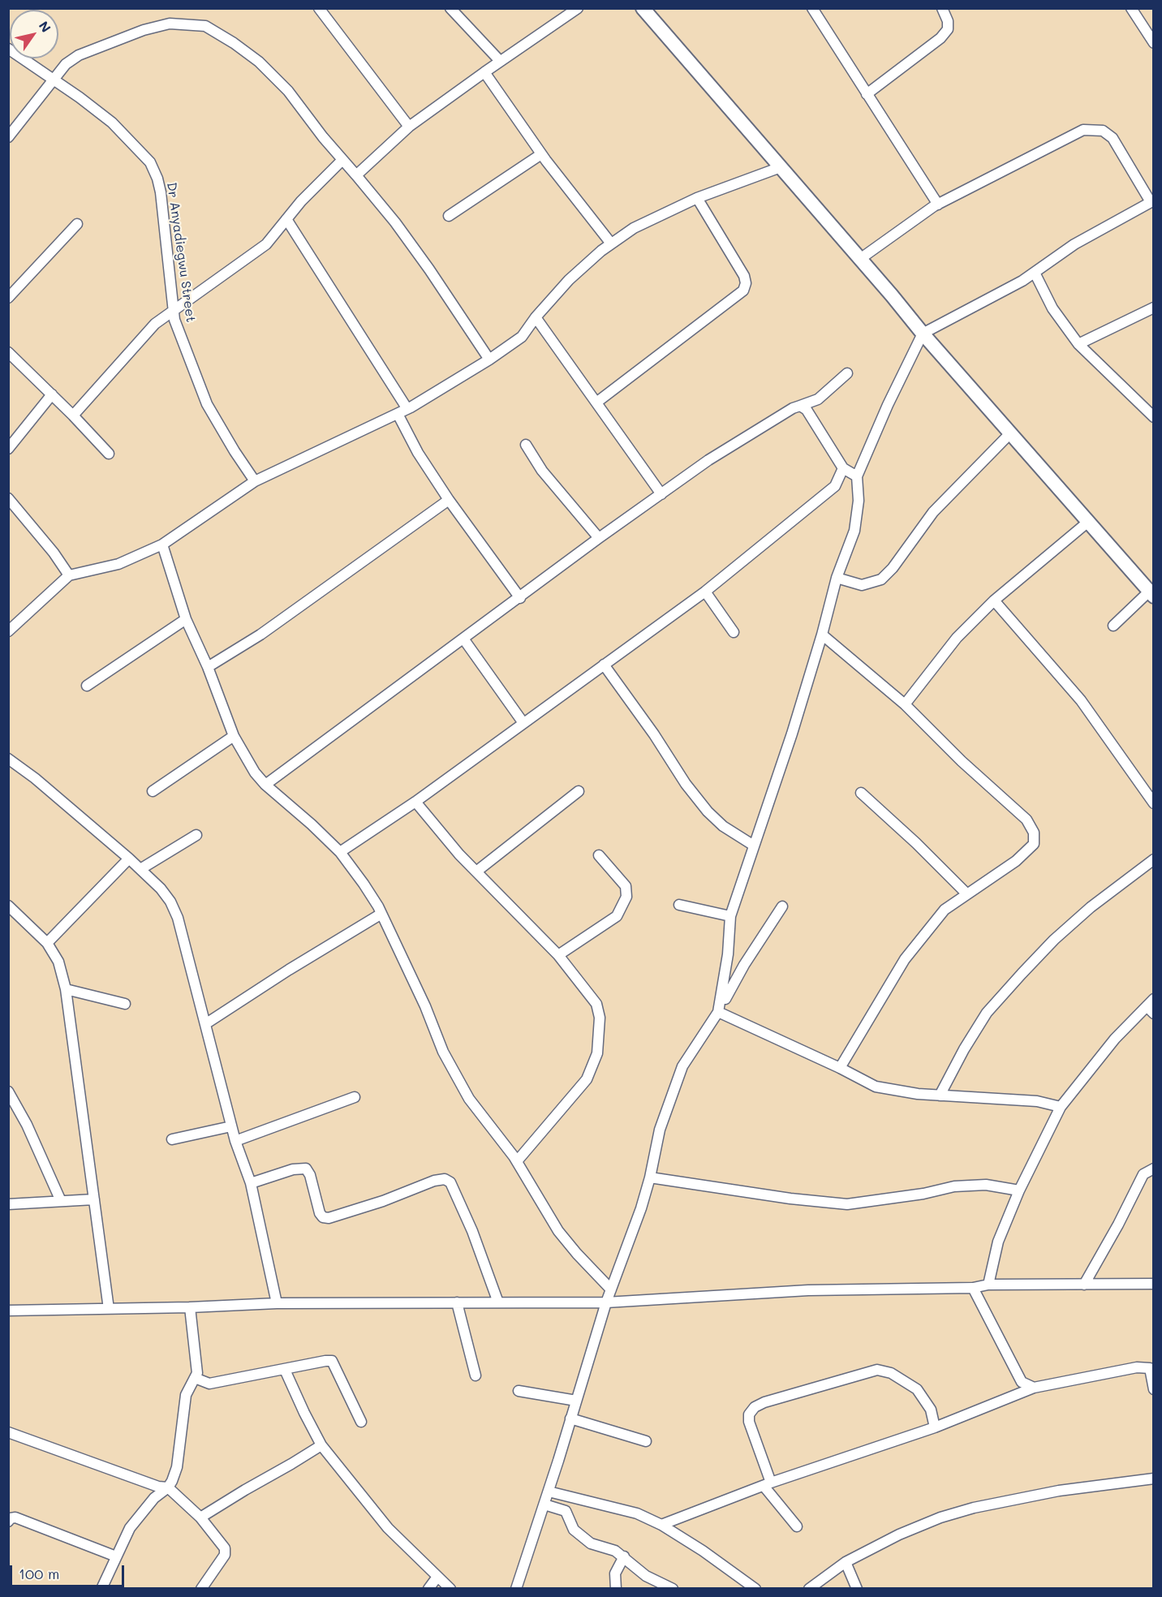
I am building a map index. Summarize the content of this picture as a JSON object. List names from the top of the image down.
{
  "streets": {
    "street": ["Dr Anyadiegwu Street"]
  },
  "scale_bar": "100 m",
  "north": "top right"
}
